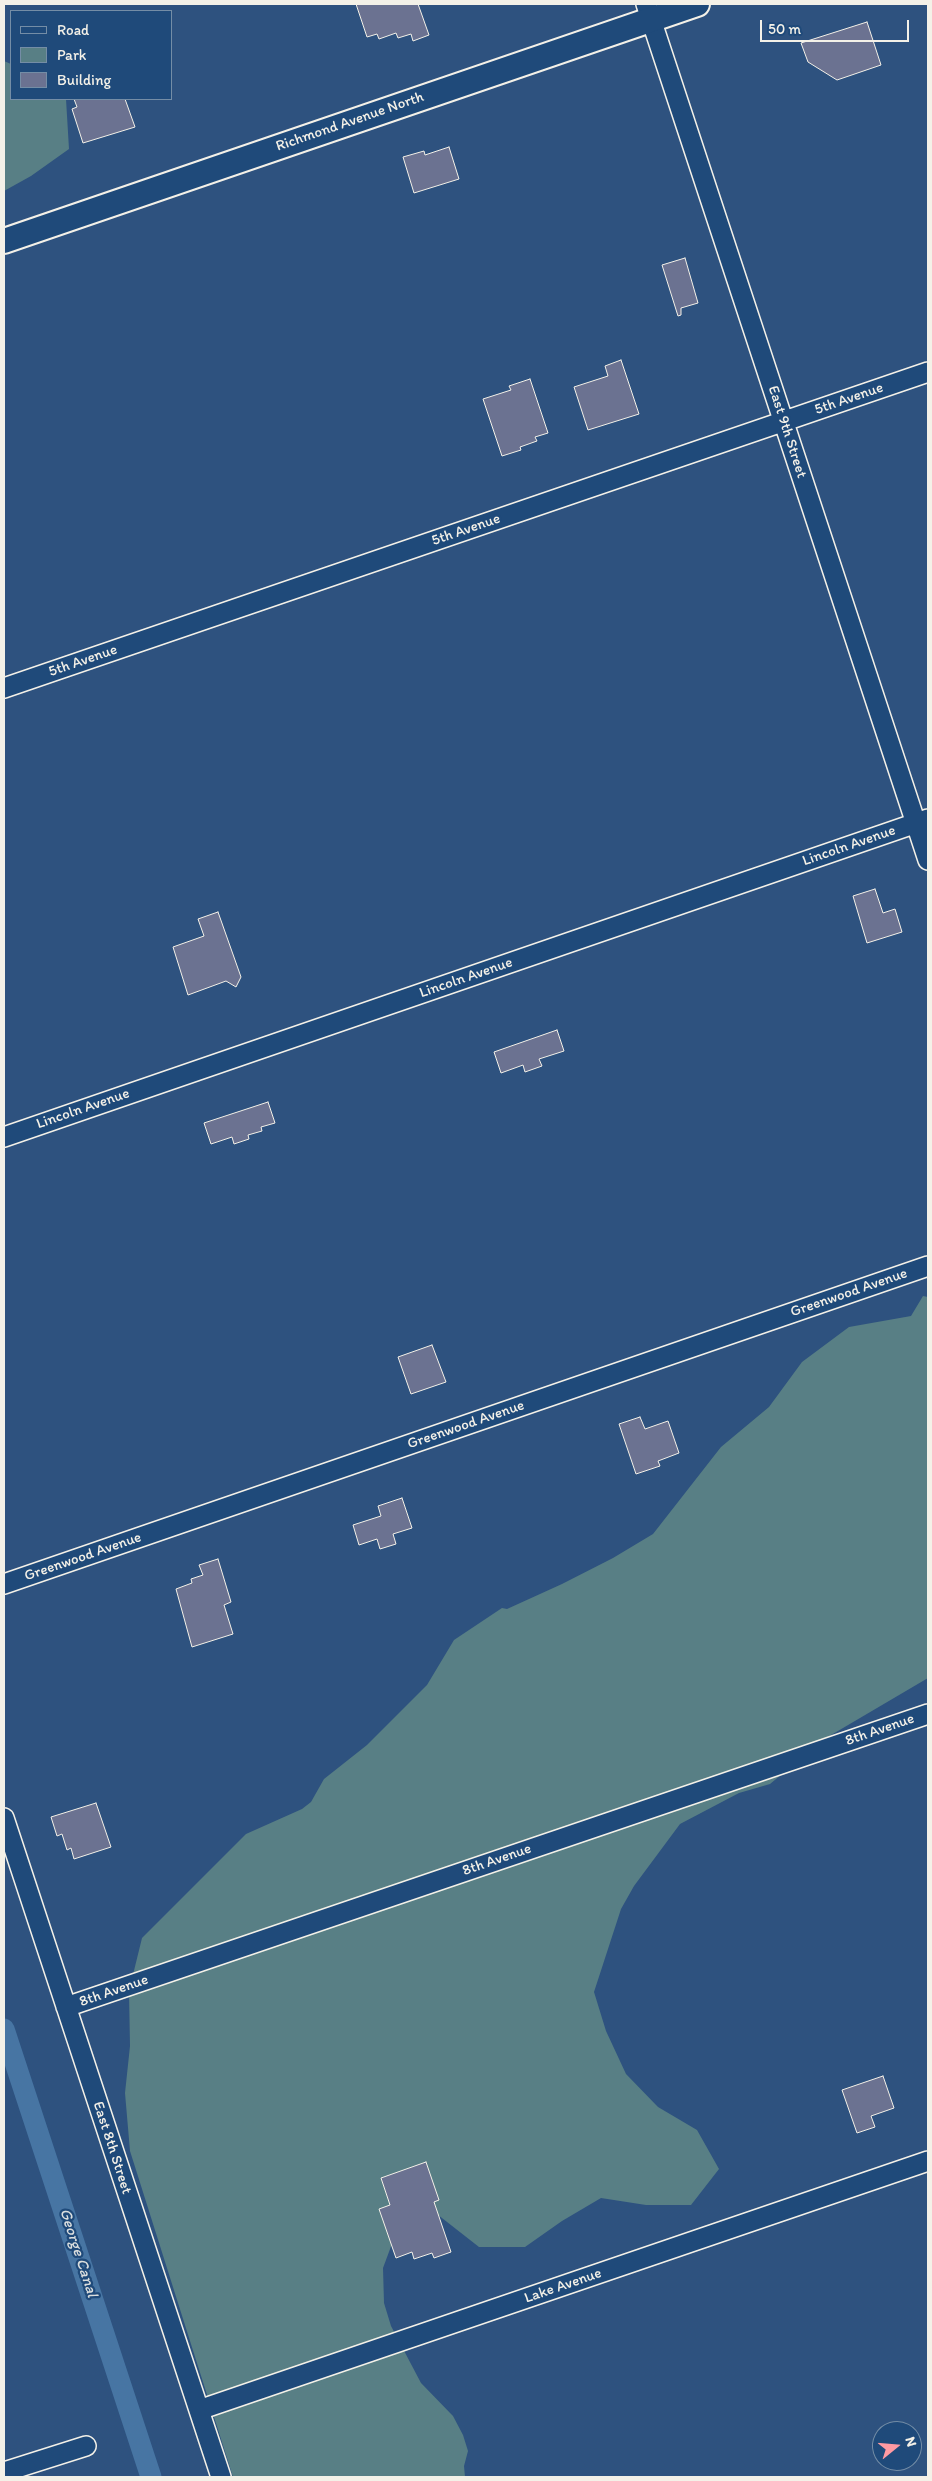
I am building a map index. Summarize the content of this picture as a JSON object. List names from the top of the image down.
{
  "streets": {
    "street": [
      "Richmond Avenue North",
      "5th Avenue",
      "East 9th Street",
      "Lincoln Avenue",
      "Greenwood Avenue",
      "8th Avenue",
      "East 8th Street",
      "Lake Avenue"
    ]
  },
  "crossings": [
    ["Richmond Avenue North", "East 9th Street"],
    ["5th Avenue", "East 9th Street"],
    ["East 9th Street", "Lincoln Avenue"],
    ["8th Avenue", "East 8th Street"],
    ["East 8th Street", "Lake Avenue"]
  ],
  "water": ["George Canal"],
  "legend": ["Road", "Park", "Building"],
  "scale_bar": "50 m",
  "north": "right"
}
